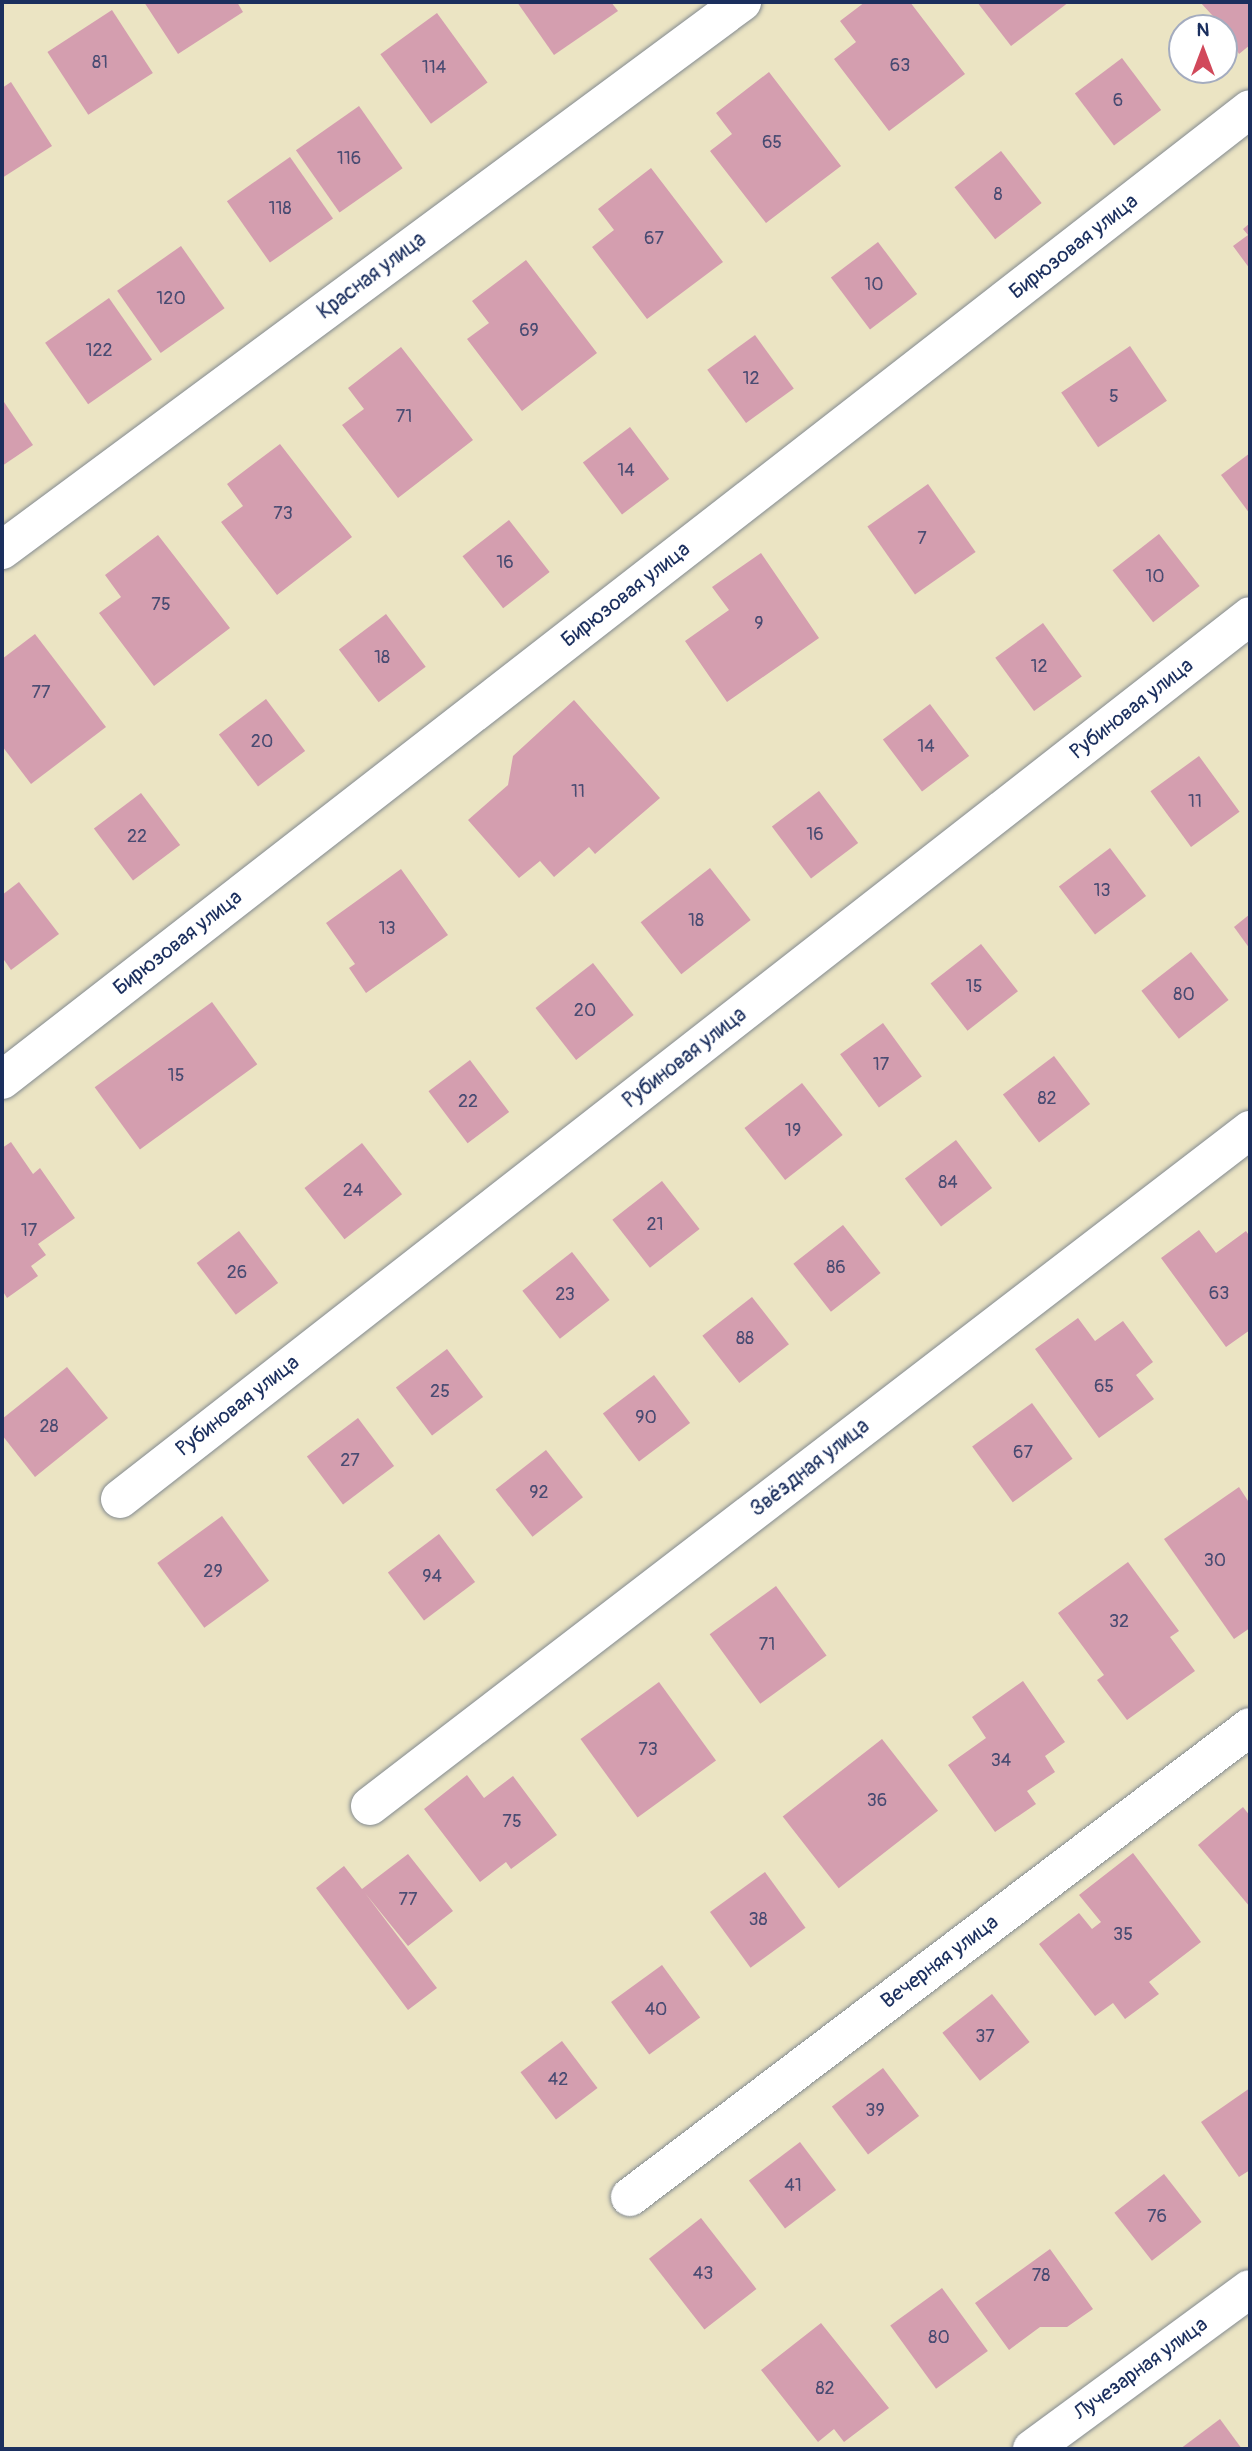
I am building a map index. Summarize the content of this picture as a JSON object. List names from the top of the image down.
{
  "streets": {
    "street": [
      "Бирюзовая улица",
      "Красная улица",
      "Рубиновая улица",
      "Звёздная улица",
      "Вечерняя улица",
      "Лучезарная улица"
    ]
  },
  "house_numbers": [
    "81",
    "63",
    "114",
    "6",
    "65",
    "116",
    "8",
    "118",
    "67",
    "10",
    "120",
    "69",
    "122",
    "12",
    "5",
    "71",
    "14",
    "73",
    "7",
    "16",
    "10",
    "75",
    "9",
    "18",
    "12",
    "77",
    "20",
    "14",
    "11",
    "11",
    "16",
    "22",
    "13",
    "18",
    "13",
    "15",
    "80",
    "20",
    "17",
    "15",
    "82",
    "22",
    "19",
    "84",
    "24",
    "21",
    "17",
    "86",
    "26",
    "63",
    "23",
    "88",
    "65",
    "25",
    "90",
    "28",
    "67",
    "27",
    "92",
    "30",
    "29",
    "94",
    "32",
    "71",
    "73",
    "34",
    "36",
    "75",
    "77",
    "38",
    "35",
    "40",
    "37",
    "42",
    "39",
    "41",
    "76",
    "43",
    "78",
    "80",
    "82"
  ],
  "north": "top"
}
